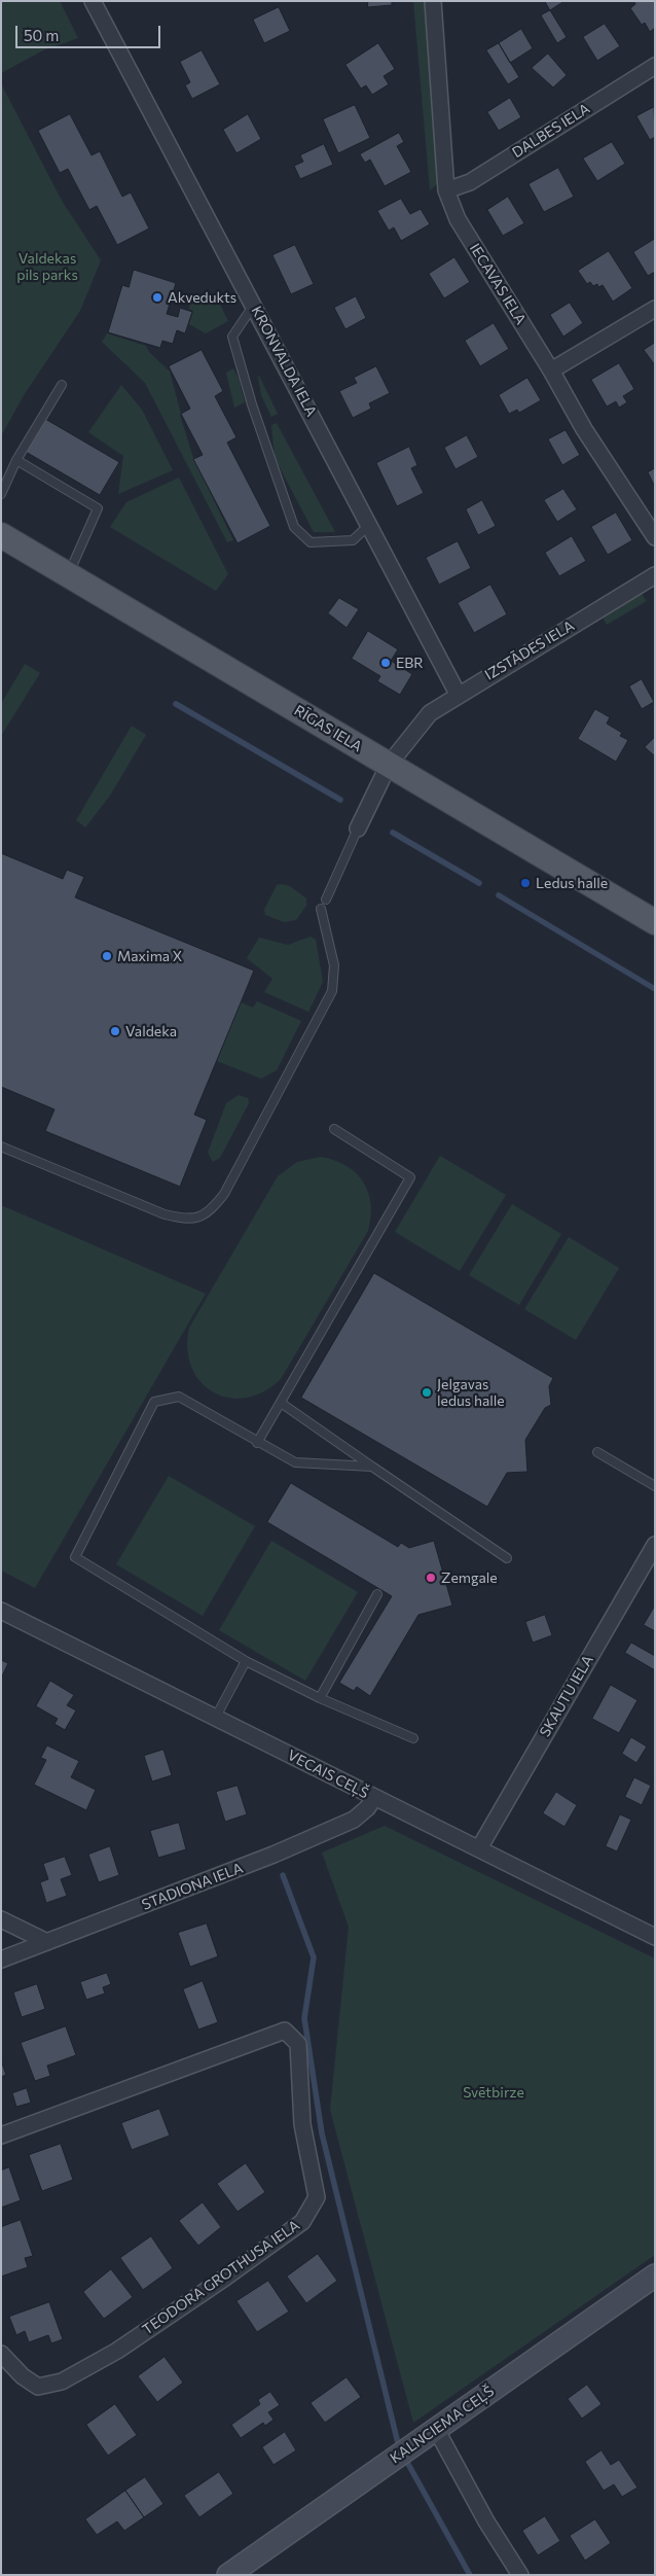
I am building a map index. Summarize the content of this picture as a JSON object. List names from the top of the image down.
{
  "streets": {
    "main road": ["RĪGAS IELA", "KALNCIEMA CEĻŠ"],
    "street": [
      "DALBES IELA",
      "IECAVAS IELA",
      "KRONVALDA IELA",
      "IZSTĀDES IELA",
      "SKAUTU IELA",
      "VECAIS CEĻŠ",
      "STADIONA IELA",
      "TEODORA GROTHUSA IELA"
    ]
  },
  "crossings": [
    ["DALBES IELA", "IECAVAS IELA"],
    ["KRONVALDA IELA", "IZSTĀDES IELA"],
    ["IZSTĀDES IELA", "RĪGAS IELA"],
    ["SKAUTU IELA", "VECAIS CEĻŠ"],
    ["VECAIS CEĻŠ", "STADIONA IELA"]
  ],
  "parks": ["Valdekas pils parks", "Svētbirze"],
  "places": [
    "Akvedukts",
    "EBR",
    "Ledus halle",
    "Maxima X",
    "Valdeka",
    "Jelgavas ledus halle",
    "Zemgale"
  ],
  "scale_bar": "50 m"
}
